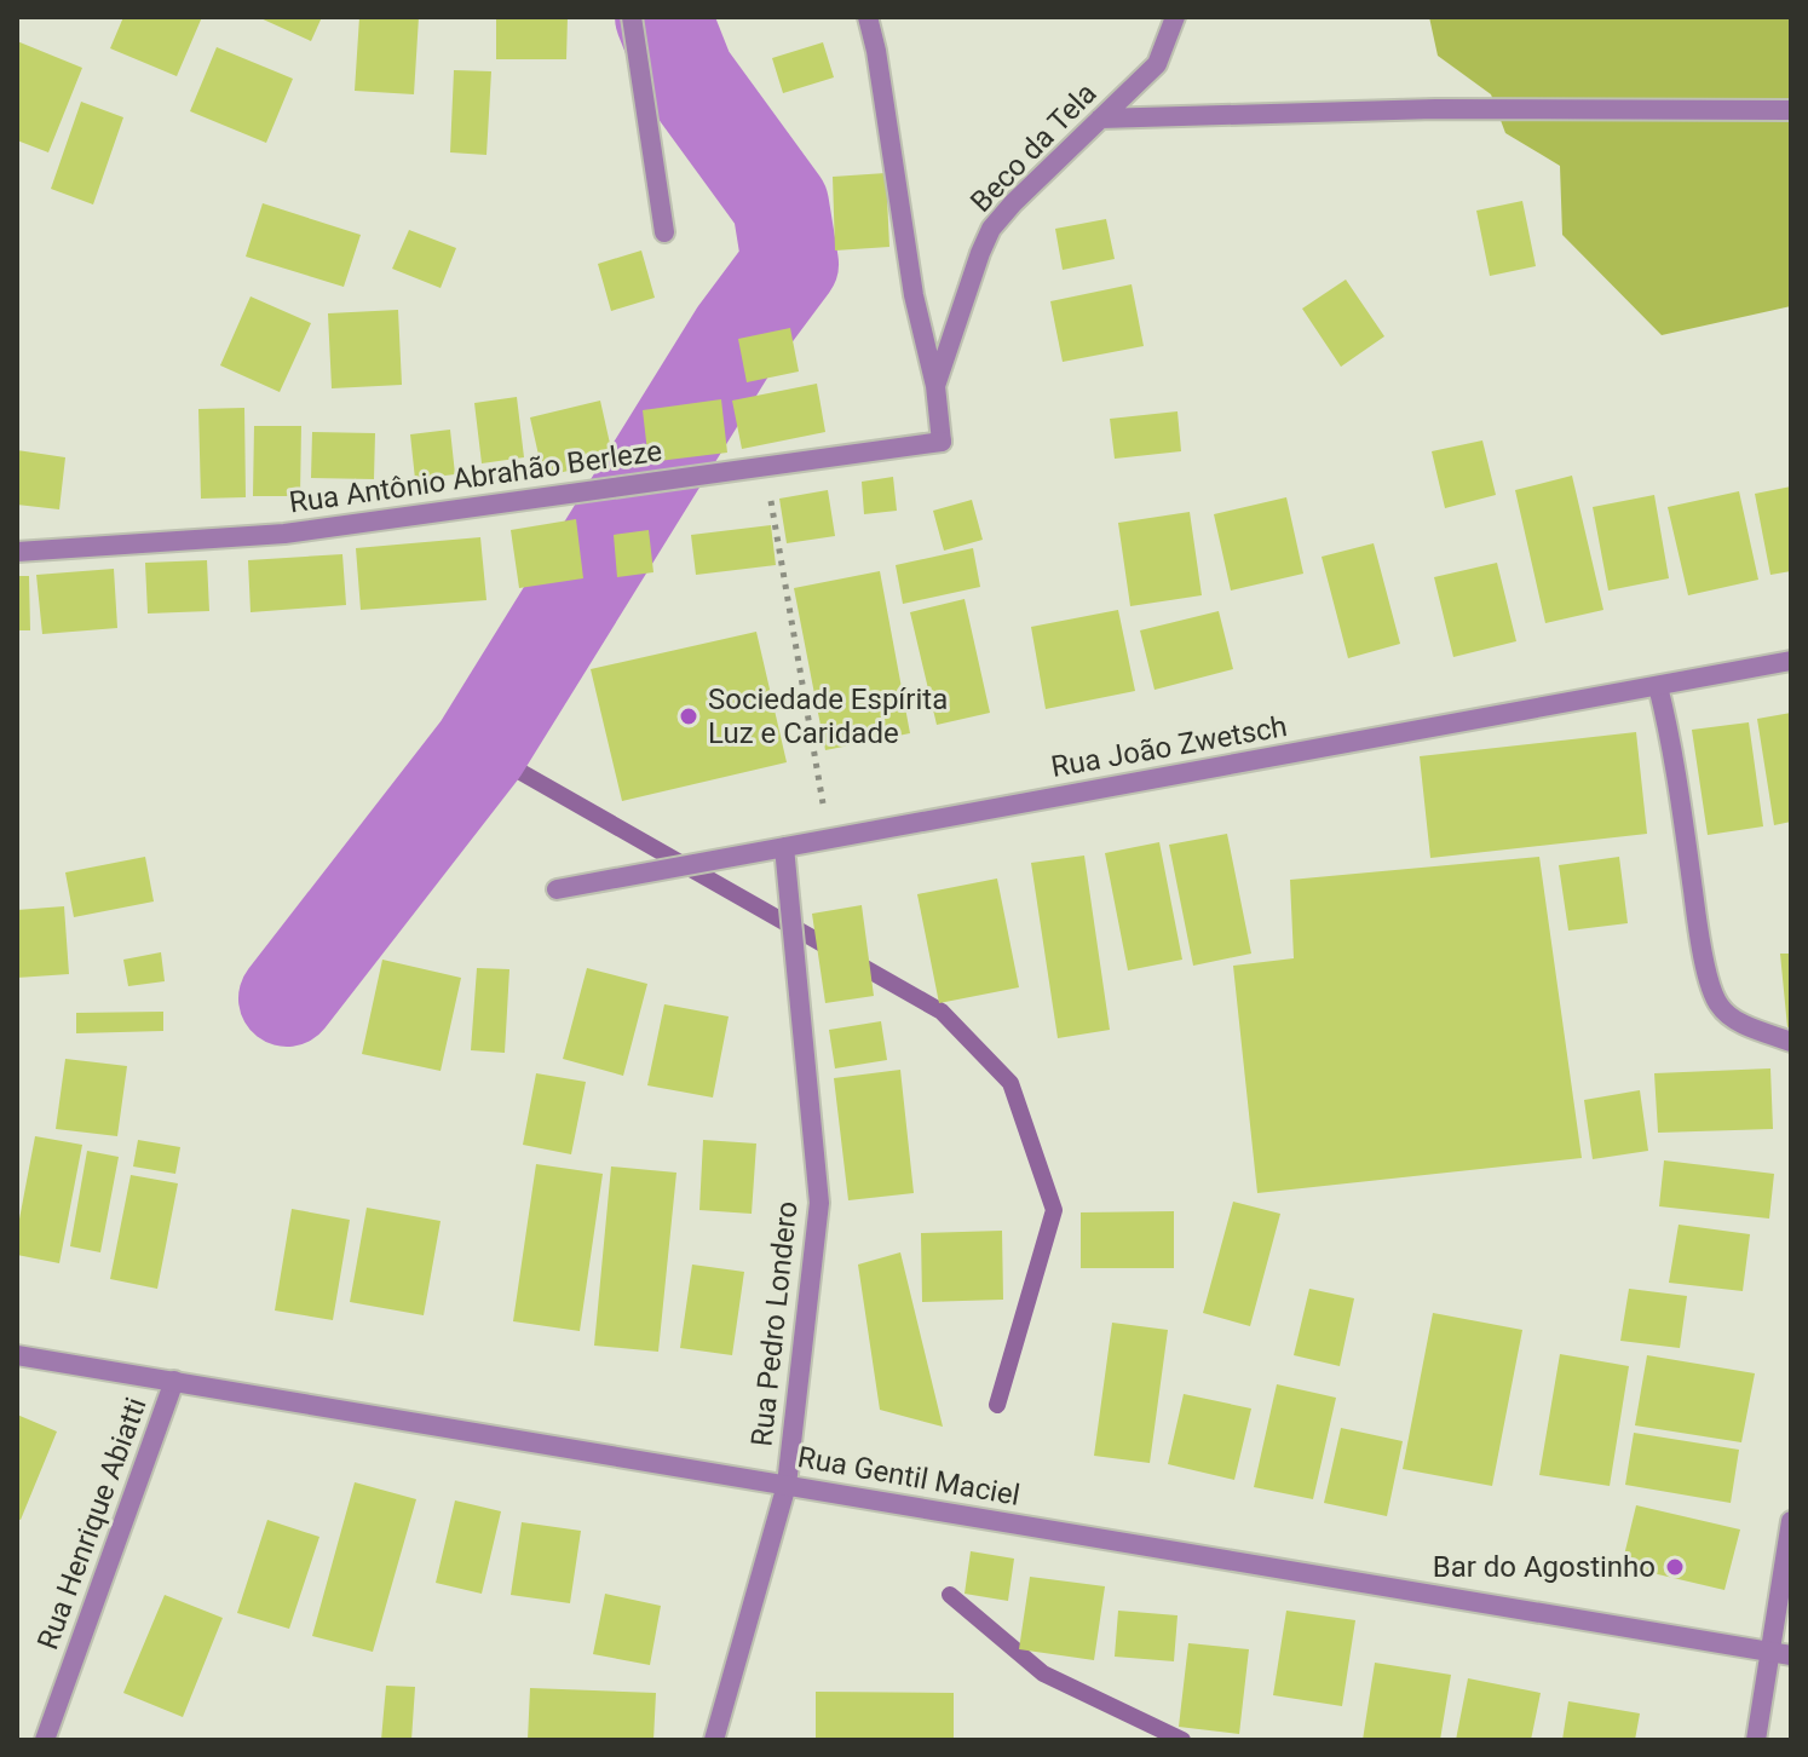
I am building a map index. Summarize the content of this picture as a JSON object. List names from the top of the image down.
{
  "streets": {
    "street": [
      "Beco da Tela",
      "Rua Antônio Abrahão Berleze",
      "Rua João Zwetsch",
      "Rua Pedro Londero",
      "Rua Gentil Maciel",
      "Rua Henrique Abiatti"
    ]
  },
  "crossings": [
    ["Beco da Tela", "Rua Antônio Abrahão Berleze"],
    ["Rua João Zwetsch", "Rua Pedro Londero"],
    ["Rua Pedro Londero", "Rua Gentil Maciel"],
    ["Rua Gentil Maciel", "Rua Henrique Abiatti"]
  ],
  "places": ["Sociedade Espírita Luz e Caridade", "Bar do Agostinho"]
}
